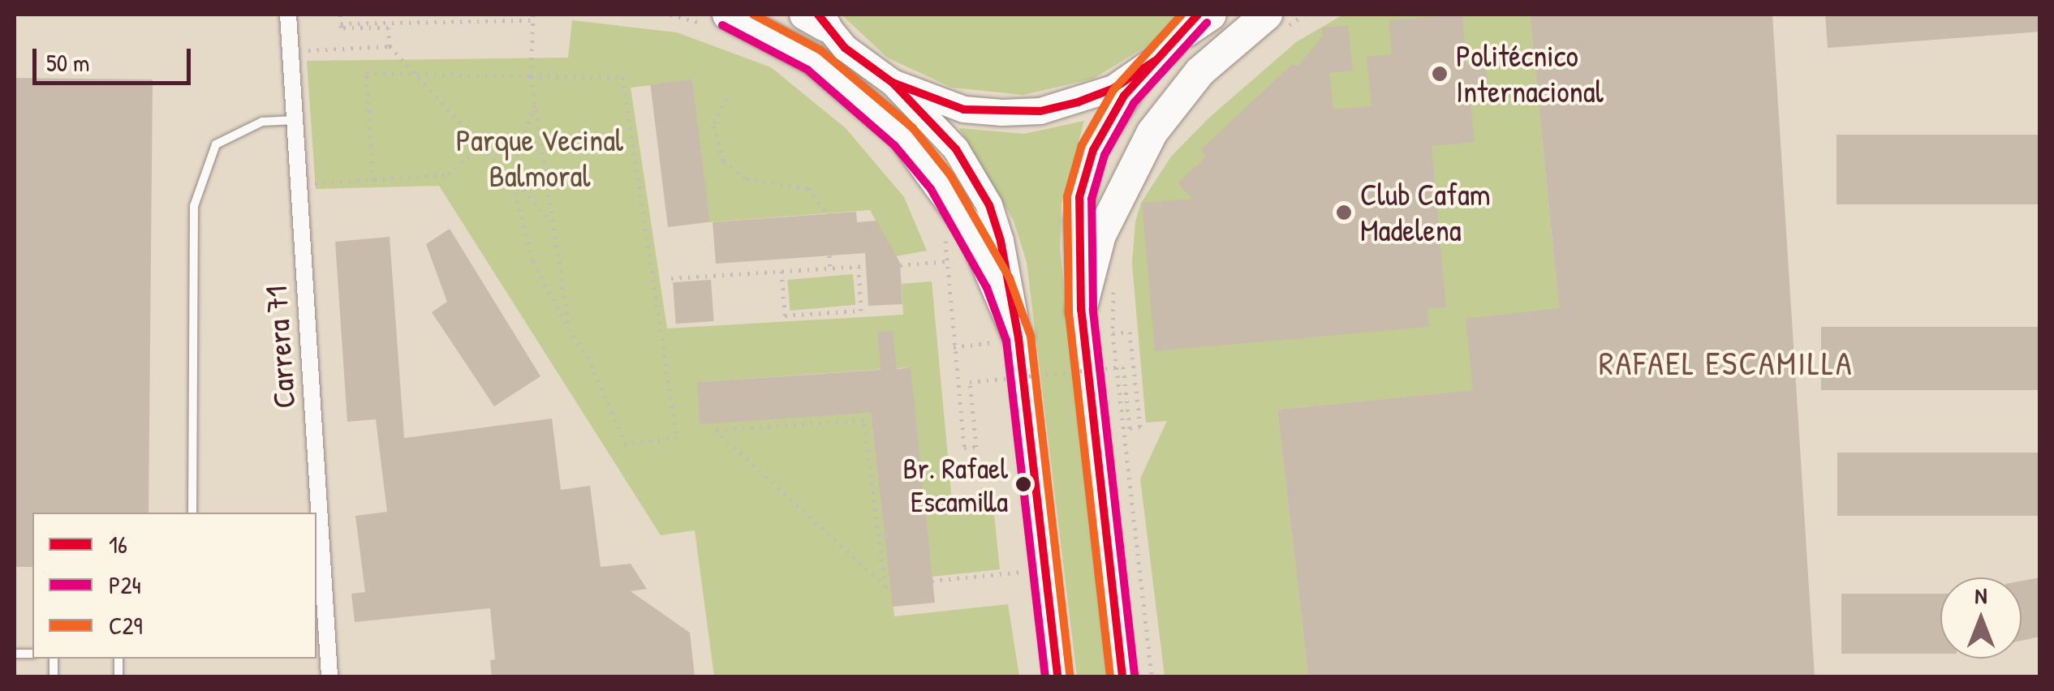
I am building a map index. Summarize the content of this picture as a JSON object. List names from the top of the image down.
{
  "streets": {
    "street": ["Carrera 71"]
  },
  "districts": ["RAFAEL ESCAMILLA"],
  "parks": ["Parque Vecinal Balmoral"],
  "places": ["Politécnico Internacional", "Club Cafam Madelena", "Br. Rafael Escamilla"],
  "lines": ["transit line 16", "transit line C29", "transit line P24"],
  "legend": ["16", "P24", "C29"],
  "scale_bar": "50 m",
  "north": "top"
}
